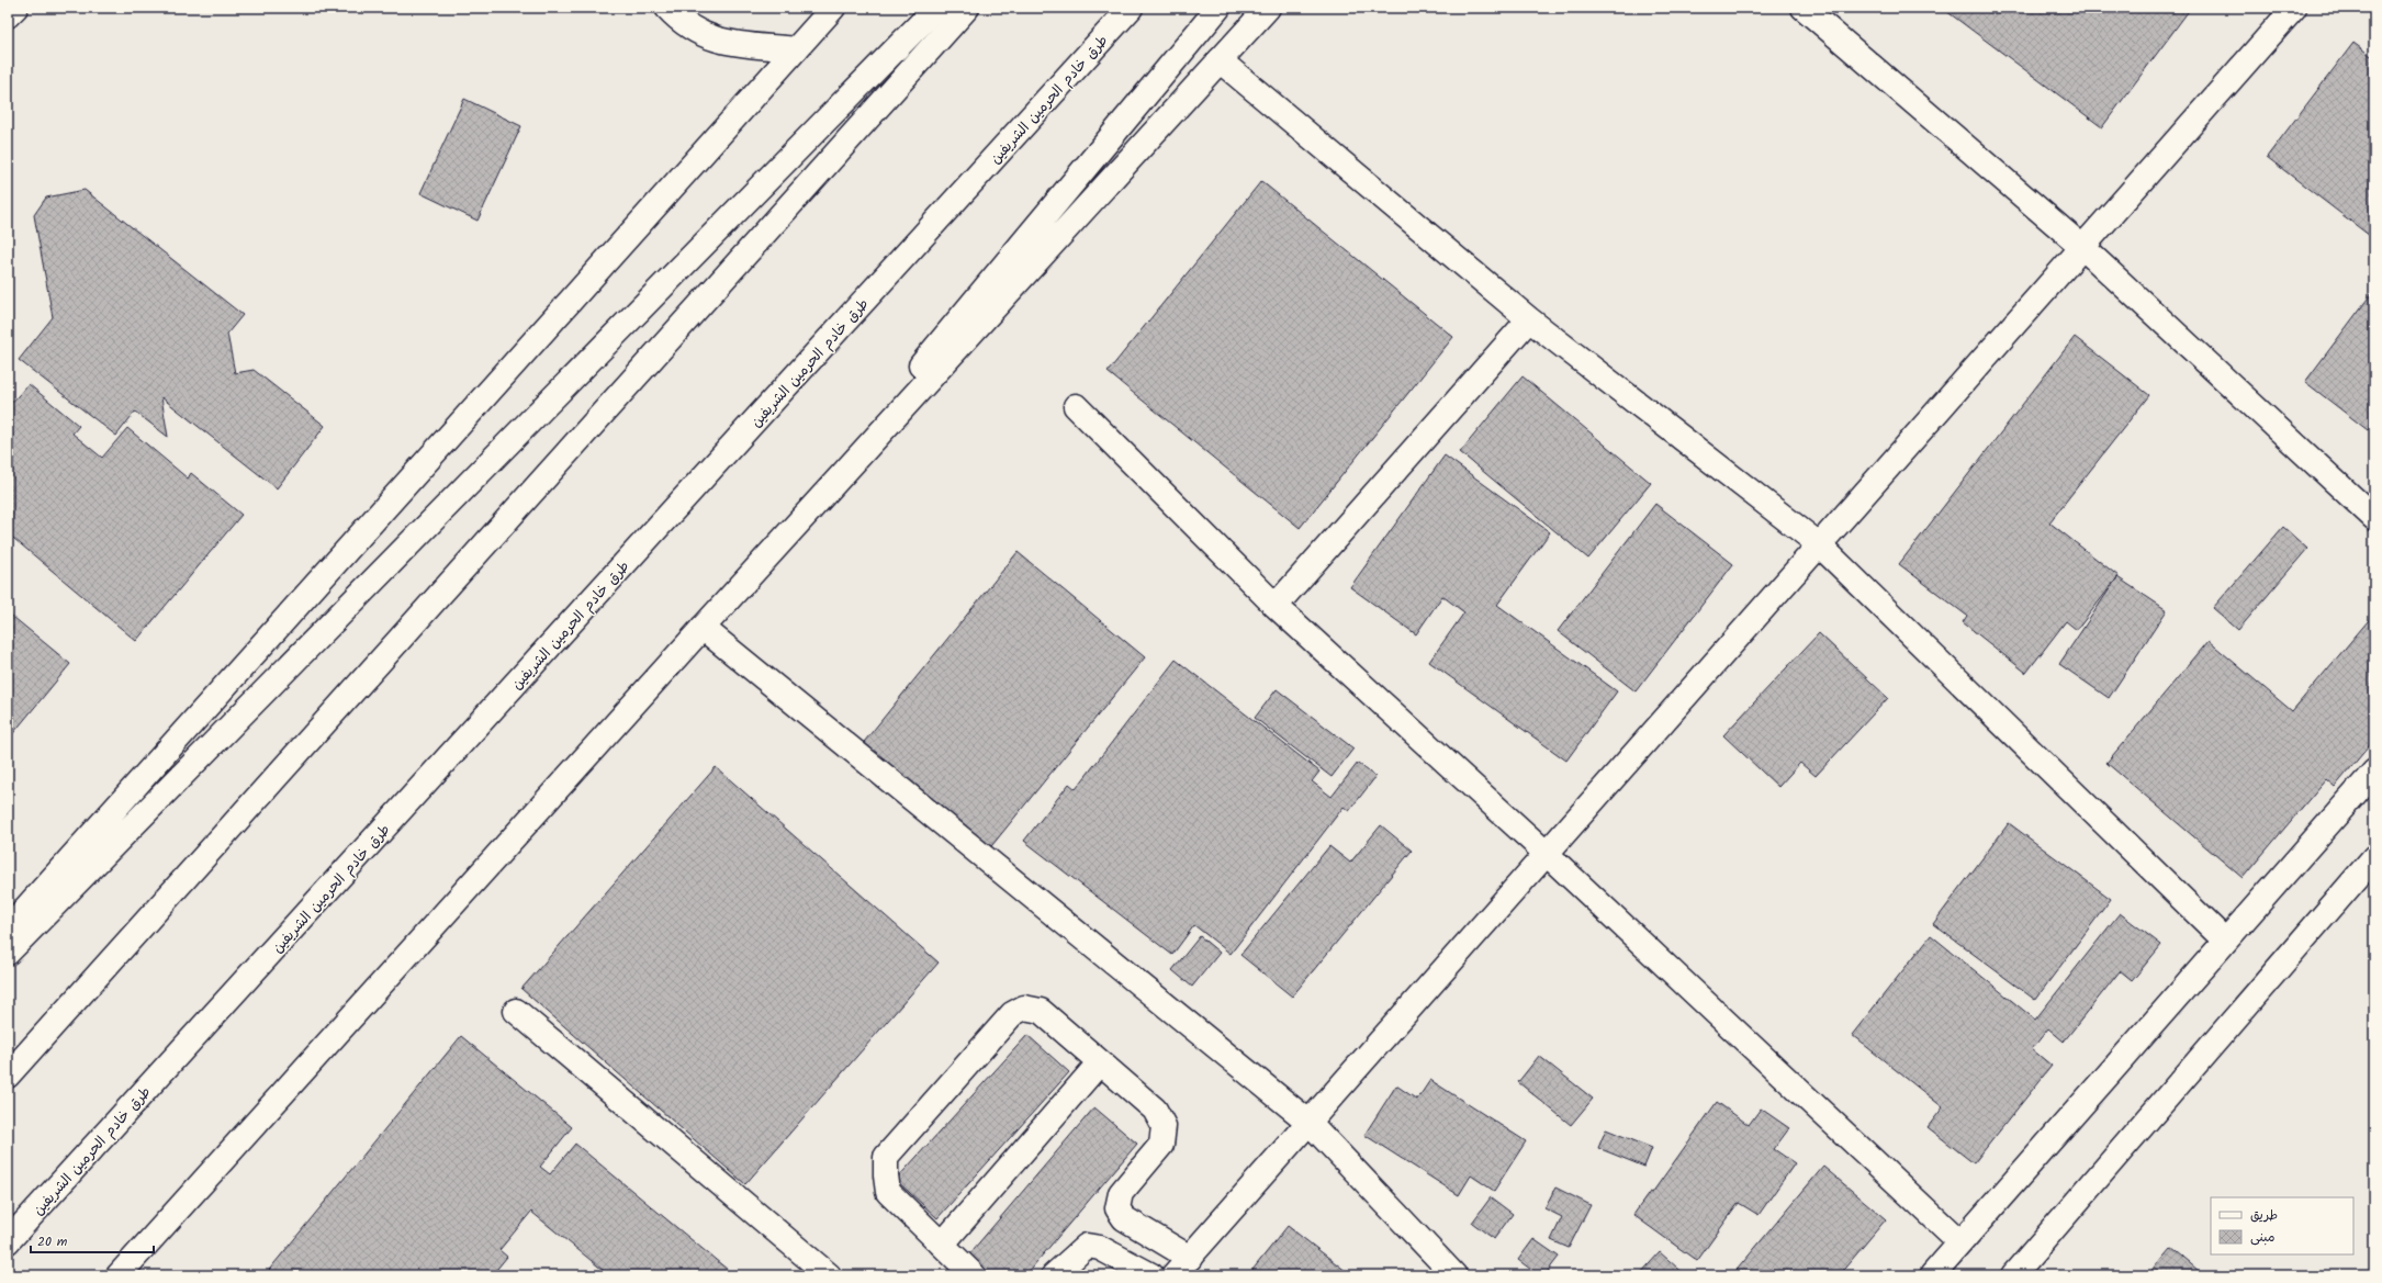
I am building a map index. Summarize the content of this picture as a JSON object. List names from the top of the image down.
{
  "streets": {
    "main road": ["طرق خادم الحرمين الشريفين"]
  },
  "legend": ["طريق", "مبنى"],
  "scale_bar": "20 m"
}
